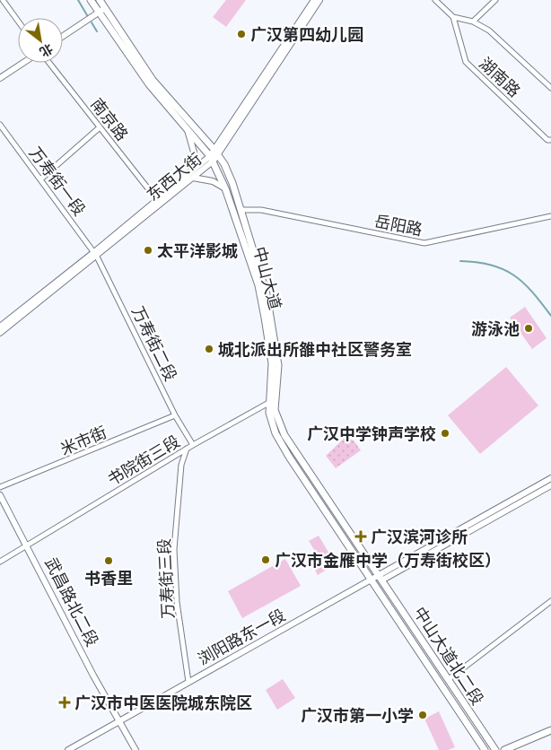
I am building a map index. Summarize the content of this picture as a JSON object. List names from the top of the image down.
{
  "streets": {
    "main road": ["中山大道", "中山大道北二段"],
    "street": [
      "湖南路",
      "南京路",
      "东西大街",
      "万寿街一段",
      "岳阳路",
      "万寿街二段",
      "米市街",
      "书院街三段",
      "万寿街三段",
      "武昌路北二段",
      "浏阳路东一段"
    ]
  },
  "crossings": [
    ["南京路", "东西大街"],
    ["东西大街", "万寿街一段"],
    ["东西大街", "中山大道"],
    ["东西大街", "万寿街二段"],
    ["万寿街一段", "万寿街二段"],
    ["岳阳路", "中山大道"],
    ["中山大道", "书院街三段"],
    ["中山大道", "浏阳路东一段"],
    ["中山大道", "中山大道北二段"],
    ["万寿街二段", "米市街"],
    ["万寿街二段", "书院街三段"],
    ["书院街三段", "万寿街三段"],
    ["书院街三段", "武昌路北二段"],
    ["万寿街三段", "浏阳路东一段"],
    ["武昌路北二段", "浏阳路东一段"],
    ["浏阳路东一段", "中山大道北二段"]
  ],
  "places": {
    "other": [
      "广汉第四幼儿园",
      "太平洋影城",
      "游泳池",
      "城北派出所雒中社区警务室",
      "广汉中学钟声学校",
      "广汉市金雁中学（万寿街校区）",
      "书香里",
      "广汉市第一小学"
    ],
    "health": ["广汉滨河诊所", "广汉市中医医院城东院区"]
  },
  "north": "bottom right"
}
